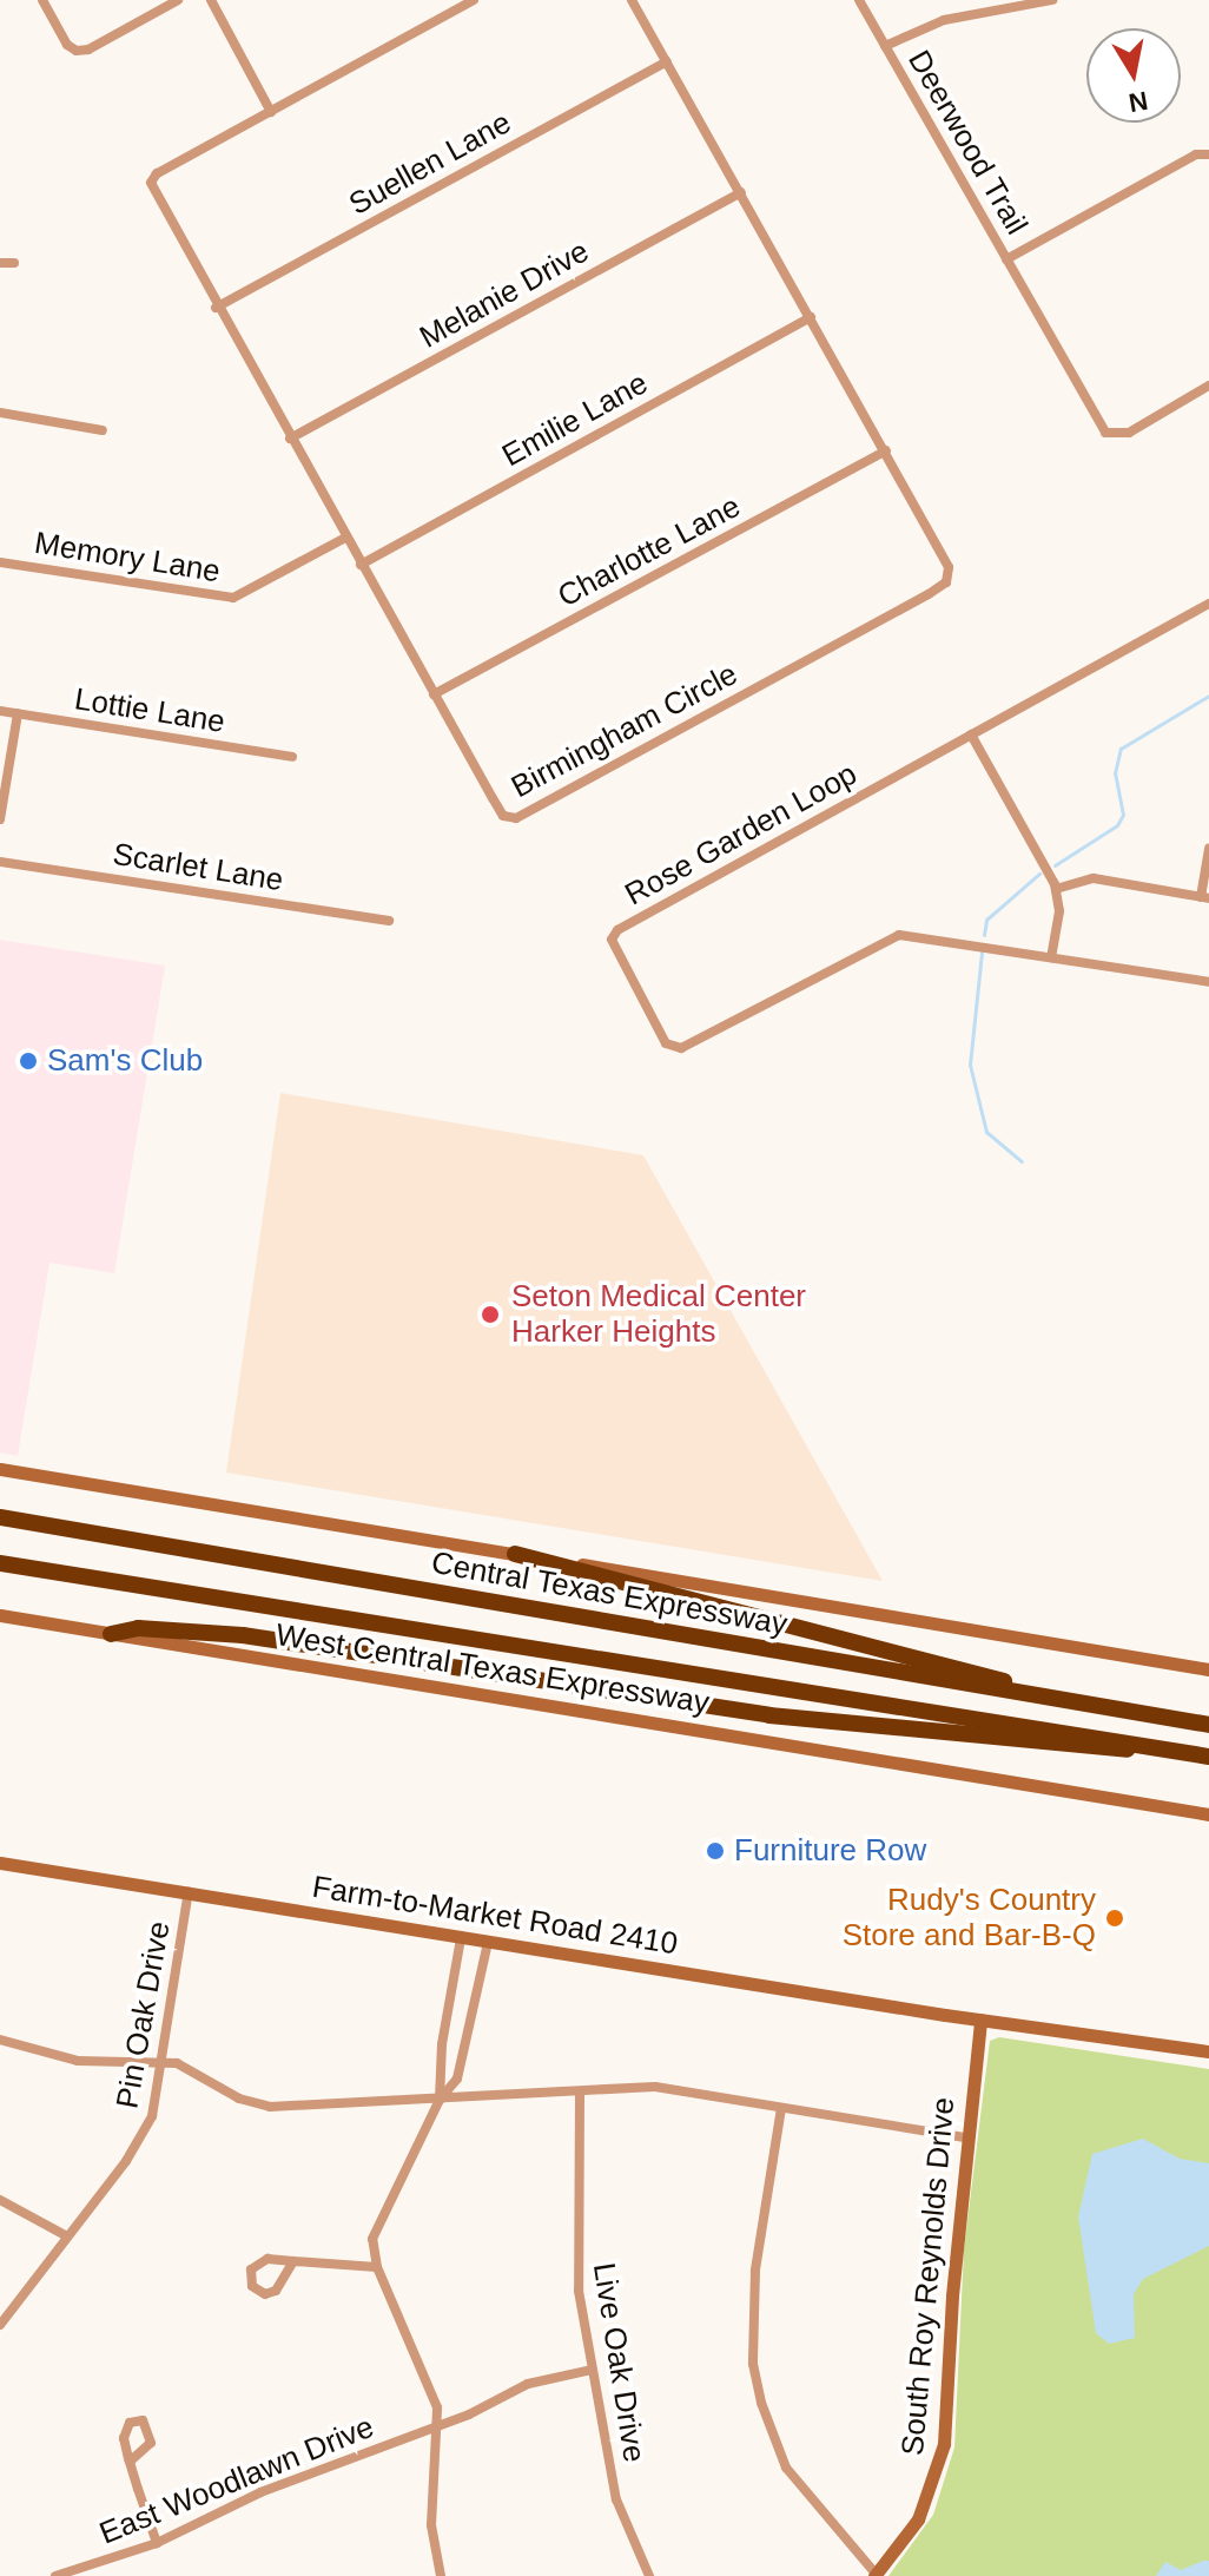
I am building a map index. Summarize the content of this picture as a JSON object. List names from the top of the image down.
{
  "streets": {
    "highway": ["Central Texas Expressway"],
    "main road": ["West Central Texas Expressway", "Farm-to-Market Road 2410", "South Roy Reynolds Drive"],
    "street": [
      "Deerwood Trail",
      "Suellen Lane",
      "Melanie Drive",
      "Emilie Lane",
      "Charlotte Lane",
      "Memory Lane",
      "Lottie Lane",
      "Birmingham Circle",
      "Rose Garden Loop",
      "Scarlet Lane",
      "Pin Oak Drive",
      "Live Oak Drive",
      "East Woodlawn Drive"
    ]
  },
  "crossings": [
    ["Suellen Lane", "Birmingham Circle"],
    ["Melanie Drive", "Birmingham Circle"],
    ["Emilie Lane", "Birmingham Circle"],
    ["Charlotte Lane", "Birmingham Circle"],
    ["Memory Lane", "Birmingham Circle"],
    ["Farm-to-Market Road 2410", "Pin Oak Drive"],
    ["Farm-to-Market Road 2410", "South Roy Reynolds Drive"],
    ["Live Oak Drive", "East Woodlawn Drive"]
  ],
  "places": [
    "Sam's Club",
    "Seton Medical Center Harker Heights",
    "Furniture Row",
    "Rudy's Country Store and Bar-B-Q"
  ],
  "north": "bottom"
}
